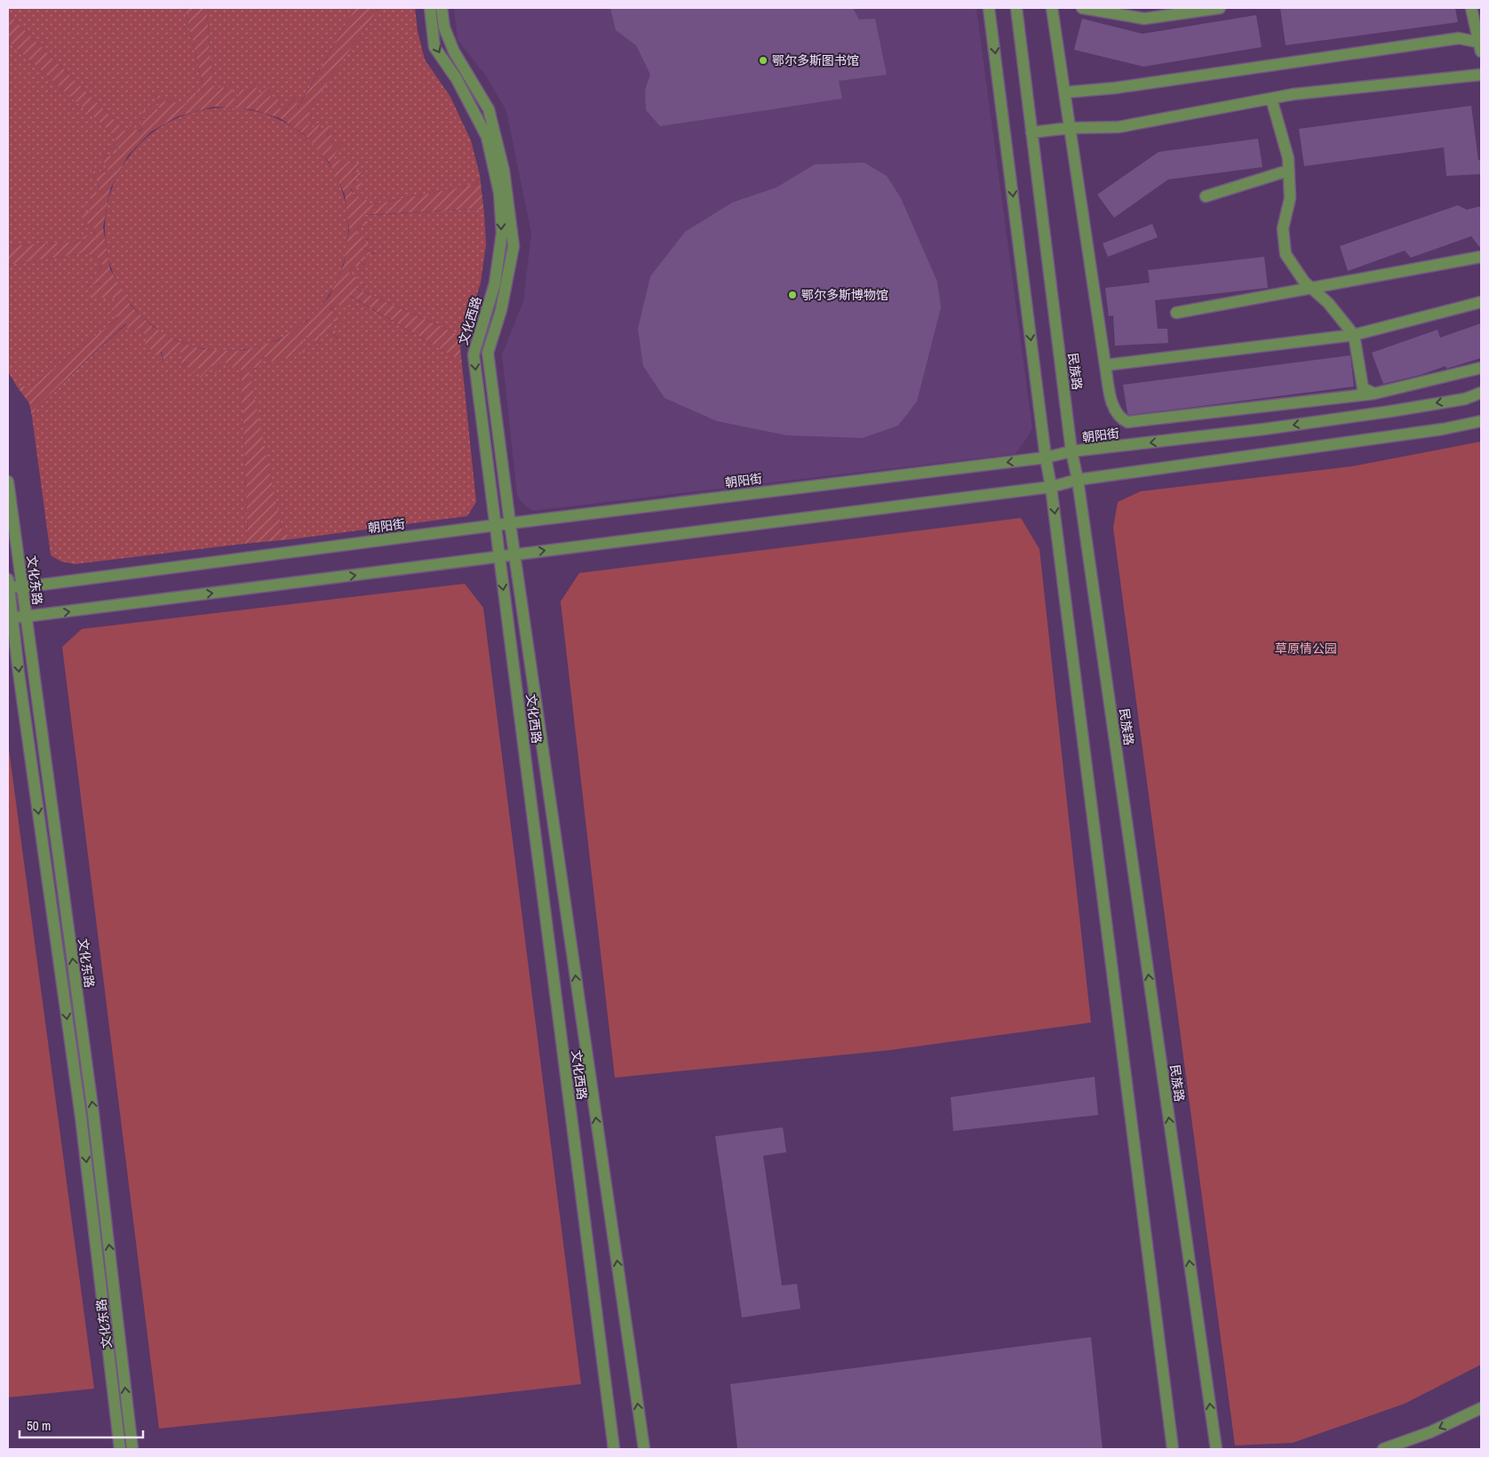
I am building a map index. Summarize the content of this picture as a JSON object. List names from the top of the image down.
{
  "streets": {
    "street": [
      "文化西路",
      "民族路",
      "朝阳街",
      "文化东路"
    ]
  },
  "crossings": [
    ["文化西路", "朝阳街"],
    ["民族路", "朝阳街"],
    ["朝阳街", "文化东路"]
  ],
  "parks": ["草原情公园"],
  "places": ["鄂尔多斯图书馆", "鄂尔多斯博物馆"],
  "scale_bar": "50 m"
}
